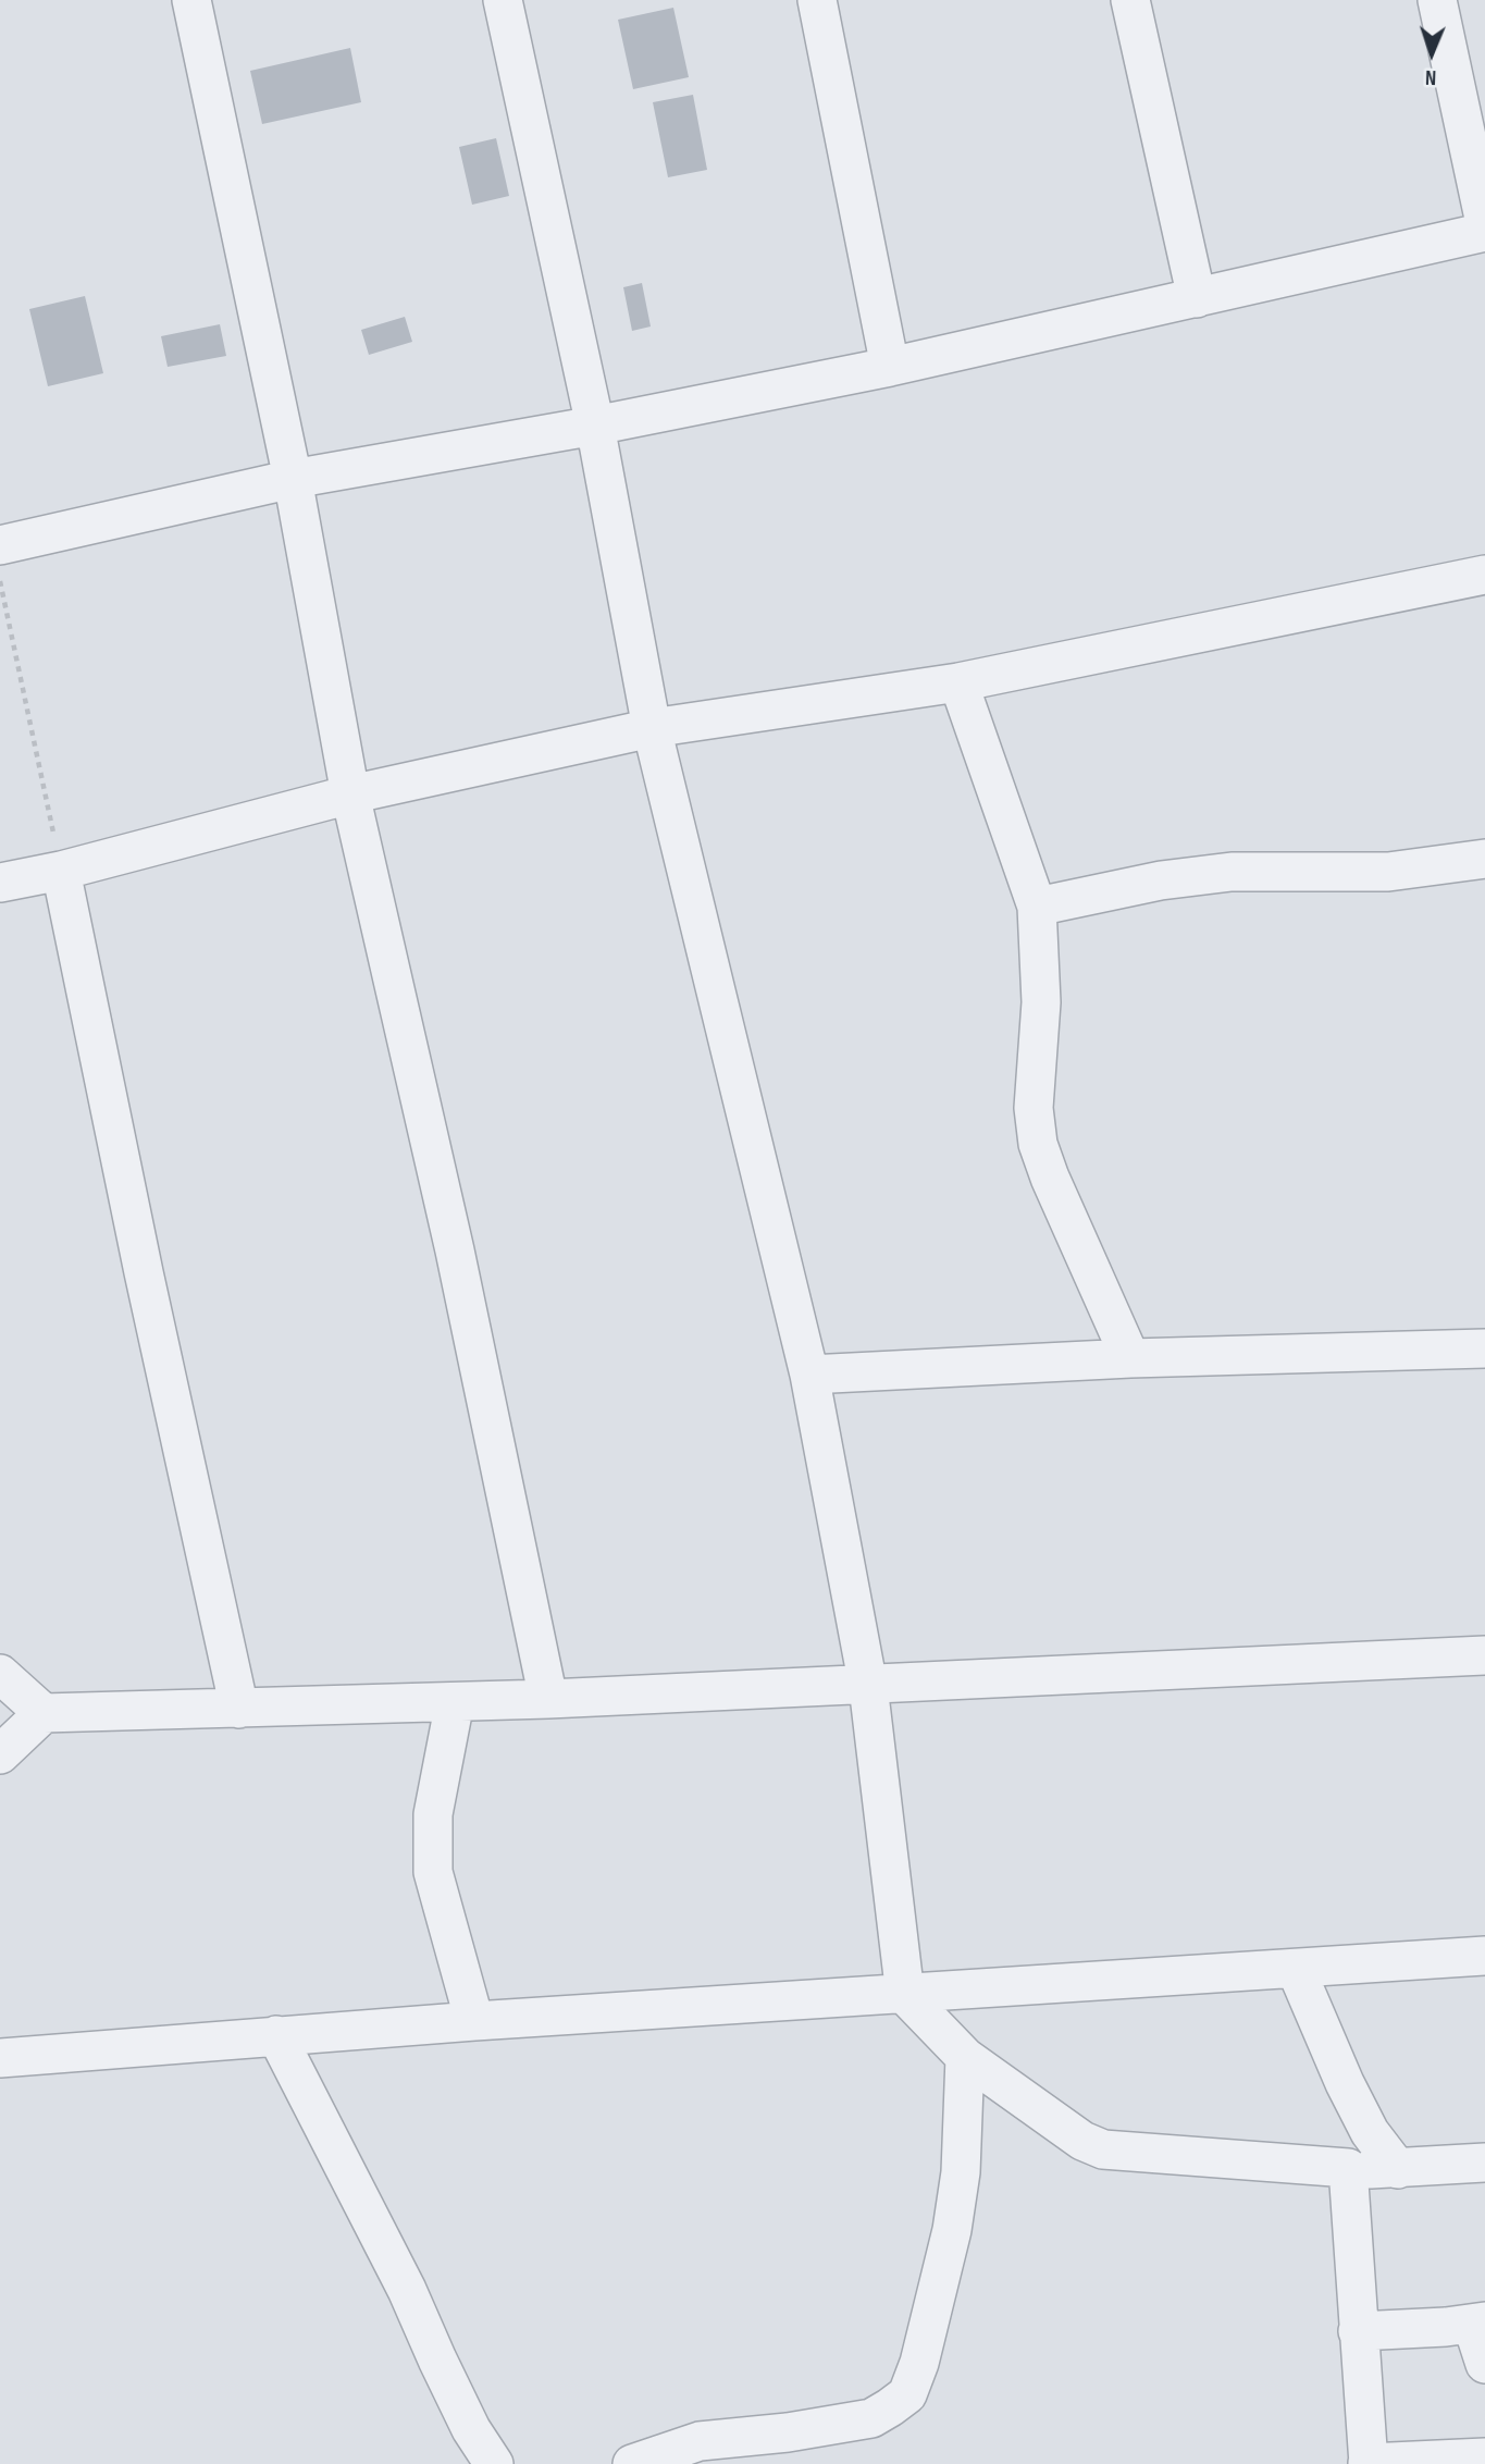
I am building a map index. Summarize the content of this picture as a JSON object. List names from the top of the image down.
{
  "north": "bottom"
}
